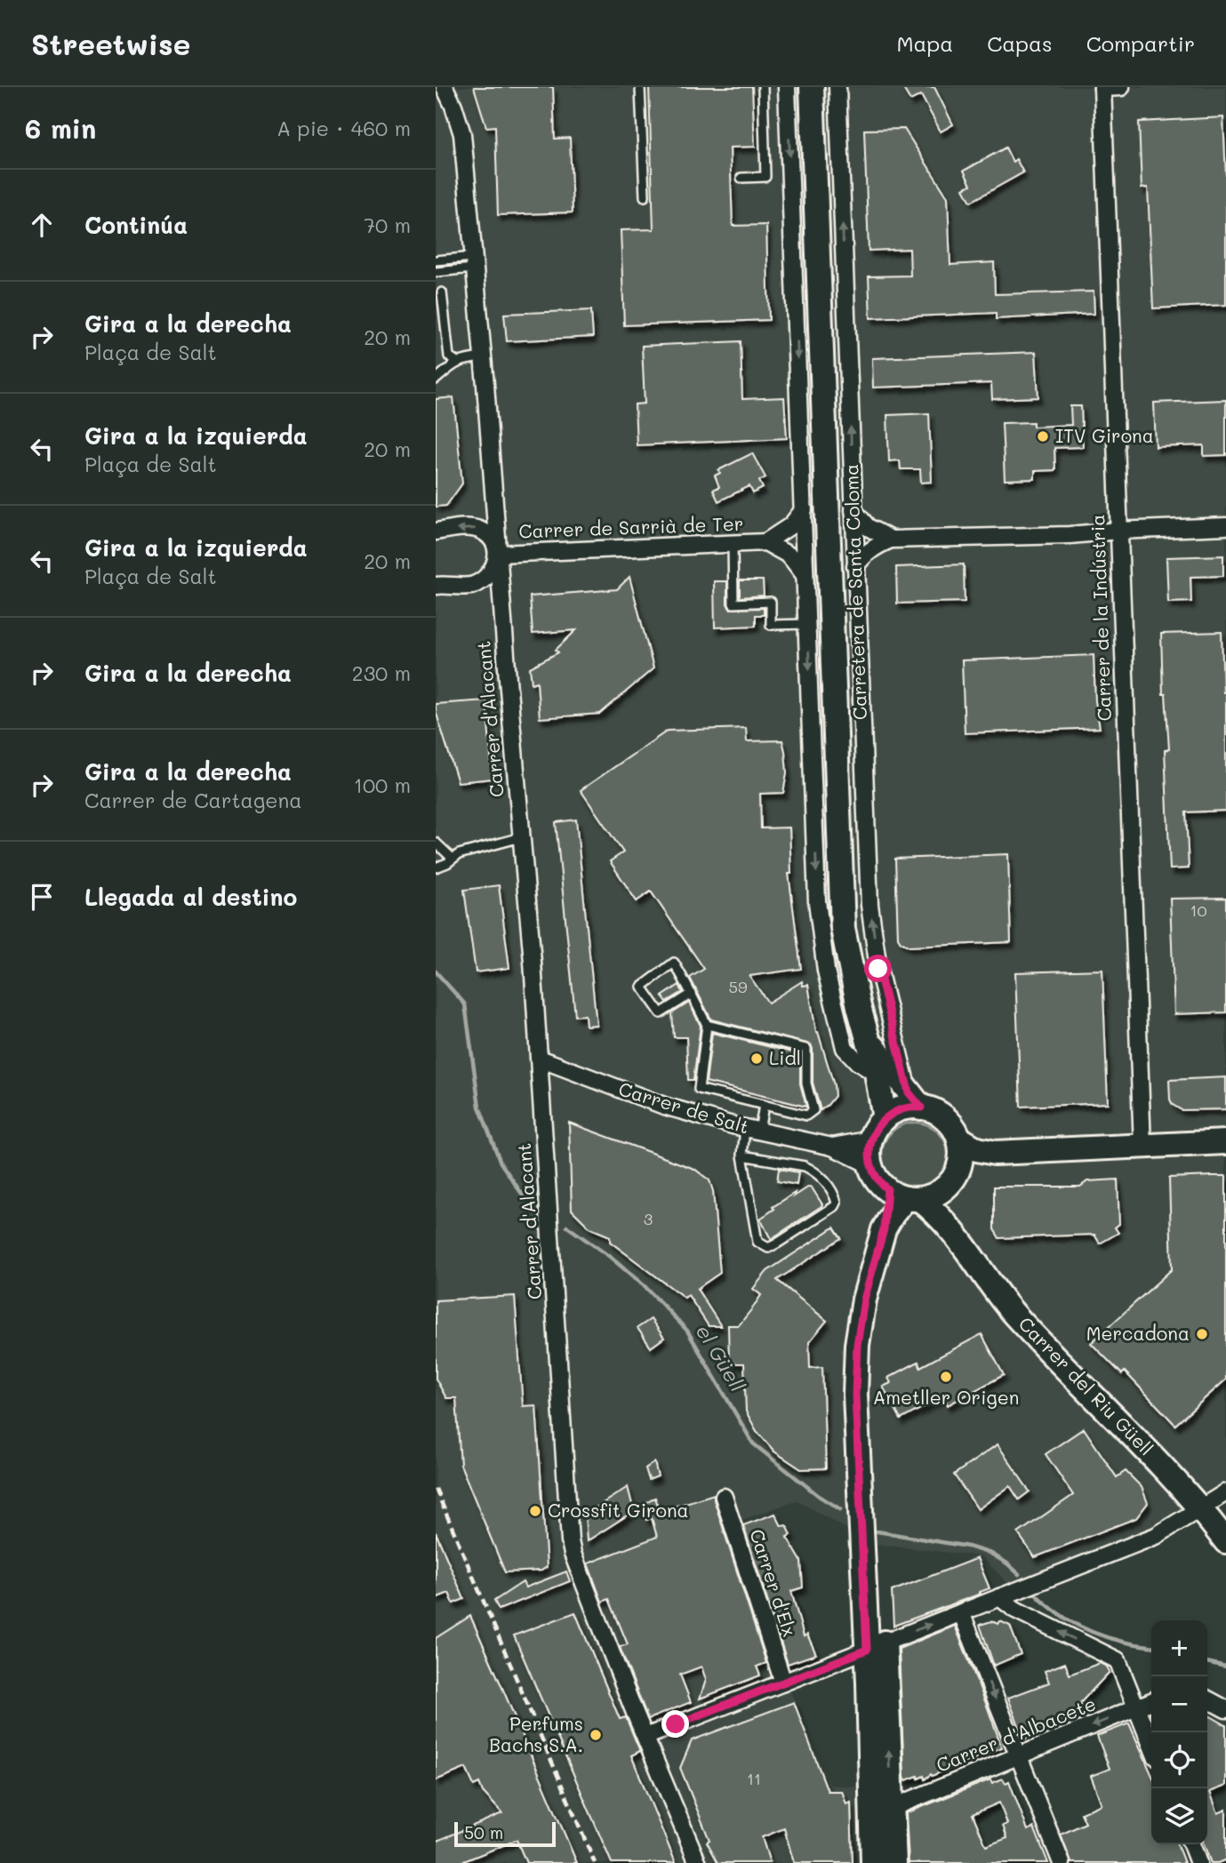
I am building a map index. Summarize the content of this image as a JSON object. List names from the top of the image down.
{
  "streets": {
    "street": [
      "Carrer de Sarrià de Ter",
      "Carretera de Santa Coloma",
      "Carrer de la Indústria",
      "Carrer d'Alacant",
      "Carrer de Salt",
      "Carrer del Riu Güell",
      "Carrer d'Elx",
      "Carrer d'Albacete"
    ]
  },
  "crossings": [
    ["Carrer de Sarrià de Ter", "Carrer d'Alacant"],
    ["Carretera de Santa Coloma", "Carrer de Salt"],
    ["Carretera de Santa Coloma", "Carrer del Riu Güell"],
    ["Carrer d'Alacant", "Carrer de Salt"],
    ["Carrer de Salt", "Carrer del Riu Güell"]
  ],
  "one_way": ["Carrer d'Albacete"],
  "water": ["el Güell"],
  "places": [
    "ITV Girona",
    "Lidl",
    "Mercadona",
    "Ametller Origen",
    "Crossfit Girona",
    "Perfums Bachs S.A."
  ],
  "house_numbers": [
    "10",
    "59",
    "3",
    "11"
  ],
  "scale_bar": "50 m",
  "page": {
    "header": "Streetwise",
    "nav": ["Mapa", "Capas", "Compartir"],
    "heading": ["6 min", "A pie · 460 m"],
    "list": [
      ["Continúa", "70 m"],
      ["Gira a la derecha", "Plaça de Salt", "20 m"],
      ["Gira a la izquierda", "Plaça de Salt", "20 m"],
      ["Gira a la izquierda", "Plaça de Salt", "20 m"],
      ["Gira a la derecha", "230 m"],
      ["Gira a la derecha", "Carrer de Cartagena", "100 m"],
      "Llegada al destino"
    ],
    "map_buttons": ["+", "−"],
    "scale": "50 m"
  }
}
